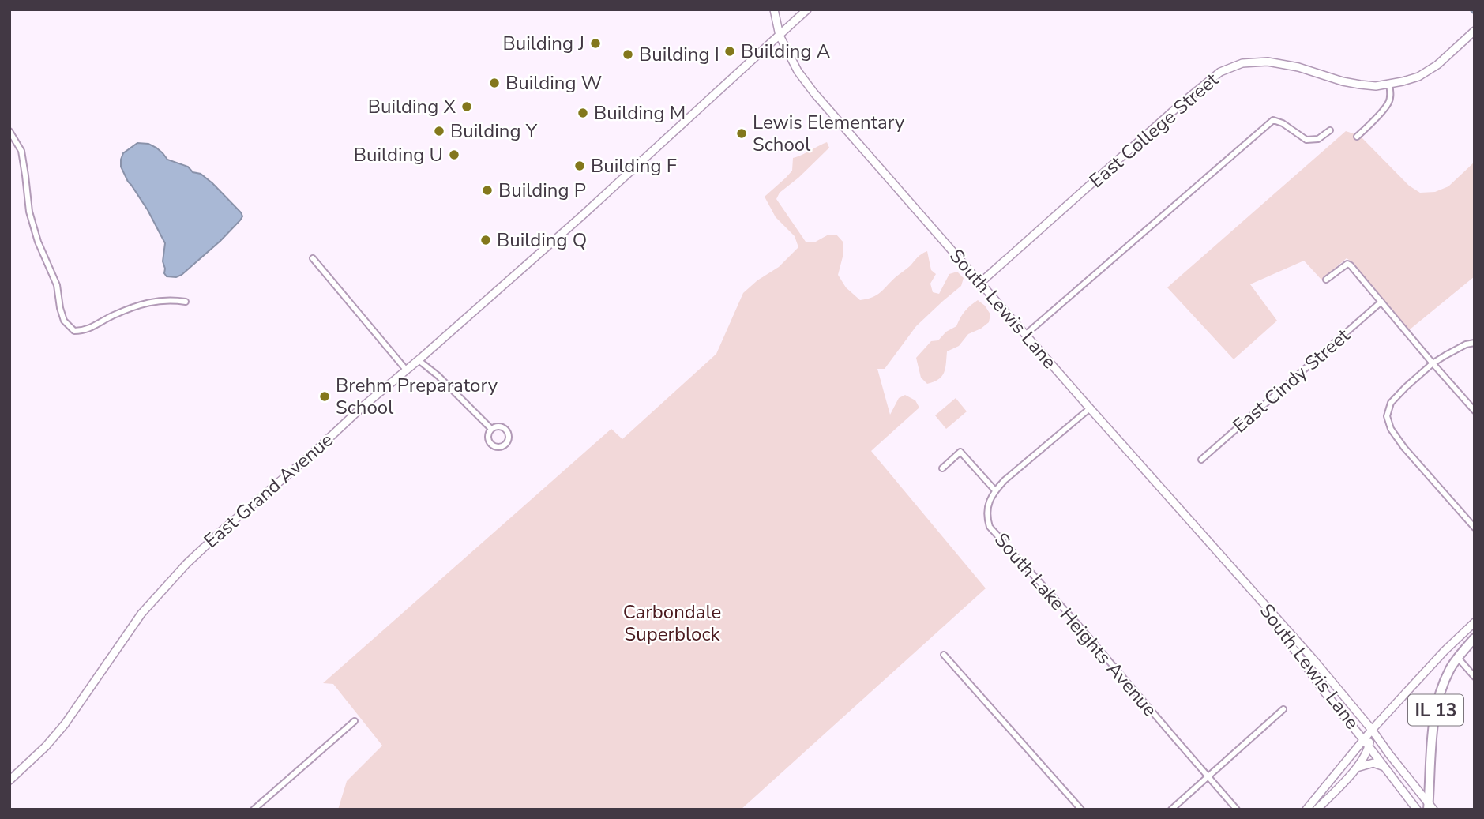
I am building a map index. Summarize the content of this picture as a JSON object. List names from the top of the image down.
{
  "streets": {
    "highway": ["IL 13"],
    "street": [
      "East College Street",
      "South Lewis Lane",
      "East Cindy Street",
      "East Grand Avenue",
      "South Lake Heights Avenue"
    ]
  },
  "crossings": [
    ["East College Street", "South Lewis Lane"],
    ["South Lewis Lane", "East Grand Avenue"],
    ["South Lewis Lane", "IL 13"]
  ],
  "parks": ["Carbondale Superblock"],
  "places": [
    "Building J",
    "Building A",
    "Building I",
    "Building W",
    "Building X",
    "Building M",
    "Building Y",
    "Lewis Elementary School",
    "Building U",
    "Building F",
    "Building P",
    "Building Q",
    "Brehm Preparatory School"
  ]
}
